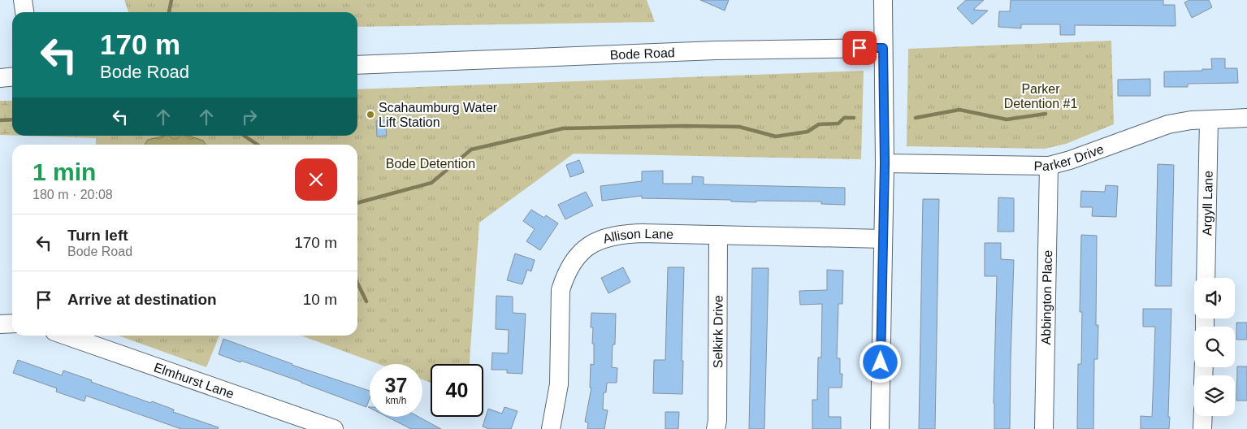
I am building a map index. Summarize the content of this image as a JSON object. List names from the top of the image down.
{
  "streets": {
    "street": [
      "Bode Road",
      "Parker Drive",
      "Argyll Lane",
      "Allison Lane",
      "Abbington Place",
      "Selkirk Drive",
      "Elmhurst Lane"
    ]
  },
  "crossings": [
    ["Parker Drive", "Argyll Lane"],
    ["Parker Drive", "Abbington Place"],
    ["Allison Lane", "Selkirk Drive"]
  ],
  "parks": ["Parker Detention #1", "Bode Detention"],
  "places": ["Scahaumburg Water Lift Station"],
  "page": {
    "turn": ["170 m", "Bode Road"],
    "heading": ["1 min", "180 m · 20:08"],
    "list": [
      {
        "name": "Turn left",
        "note": "Bode Road",
        "value": "170 m"
      },
      {
        "name": "Arrive at destination",
        "value": "10 m"
      }
    ],
    "speed": "37 km/h",
    "limit": "40"
  }
}
